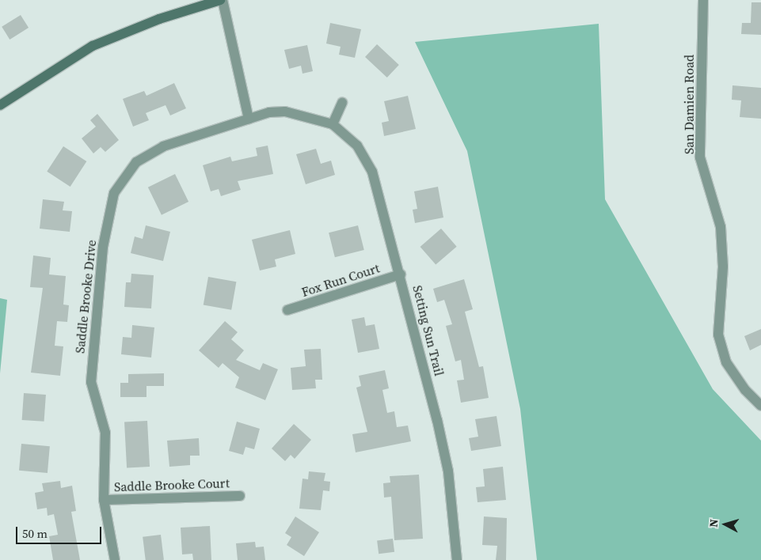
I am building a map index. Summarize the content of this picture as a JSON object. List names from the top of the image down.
{
  "streets": {
    "street": [
      "San Damien Road",
      "Fox Run Court",
      "Saddle Brooke Drive",
      "Setting Sun Trail",
      "Saddle Brooke Court"
    ]
  },
  "crossings": [
    ["Fox Run Court", "Setting Sun Trail"],
    ["Saddle Brooke Drive", "Setting Sun Trail"],
    ["Saddle Brooke Drive", "Saddle Brooke Court"]
  ],
  "scale_bar": "50 m",
  "north": "left"
}
